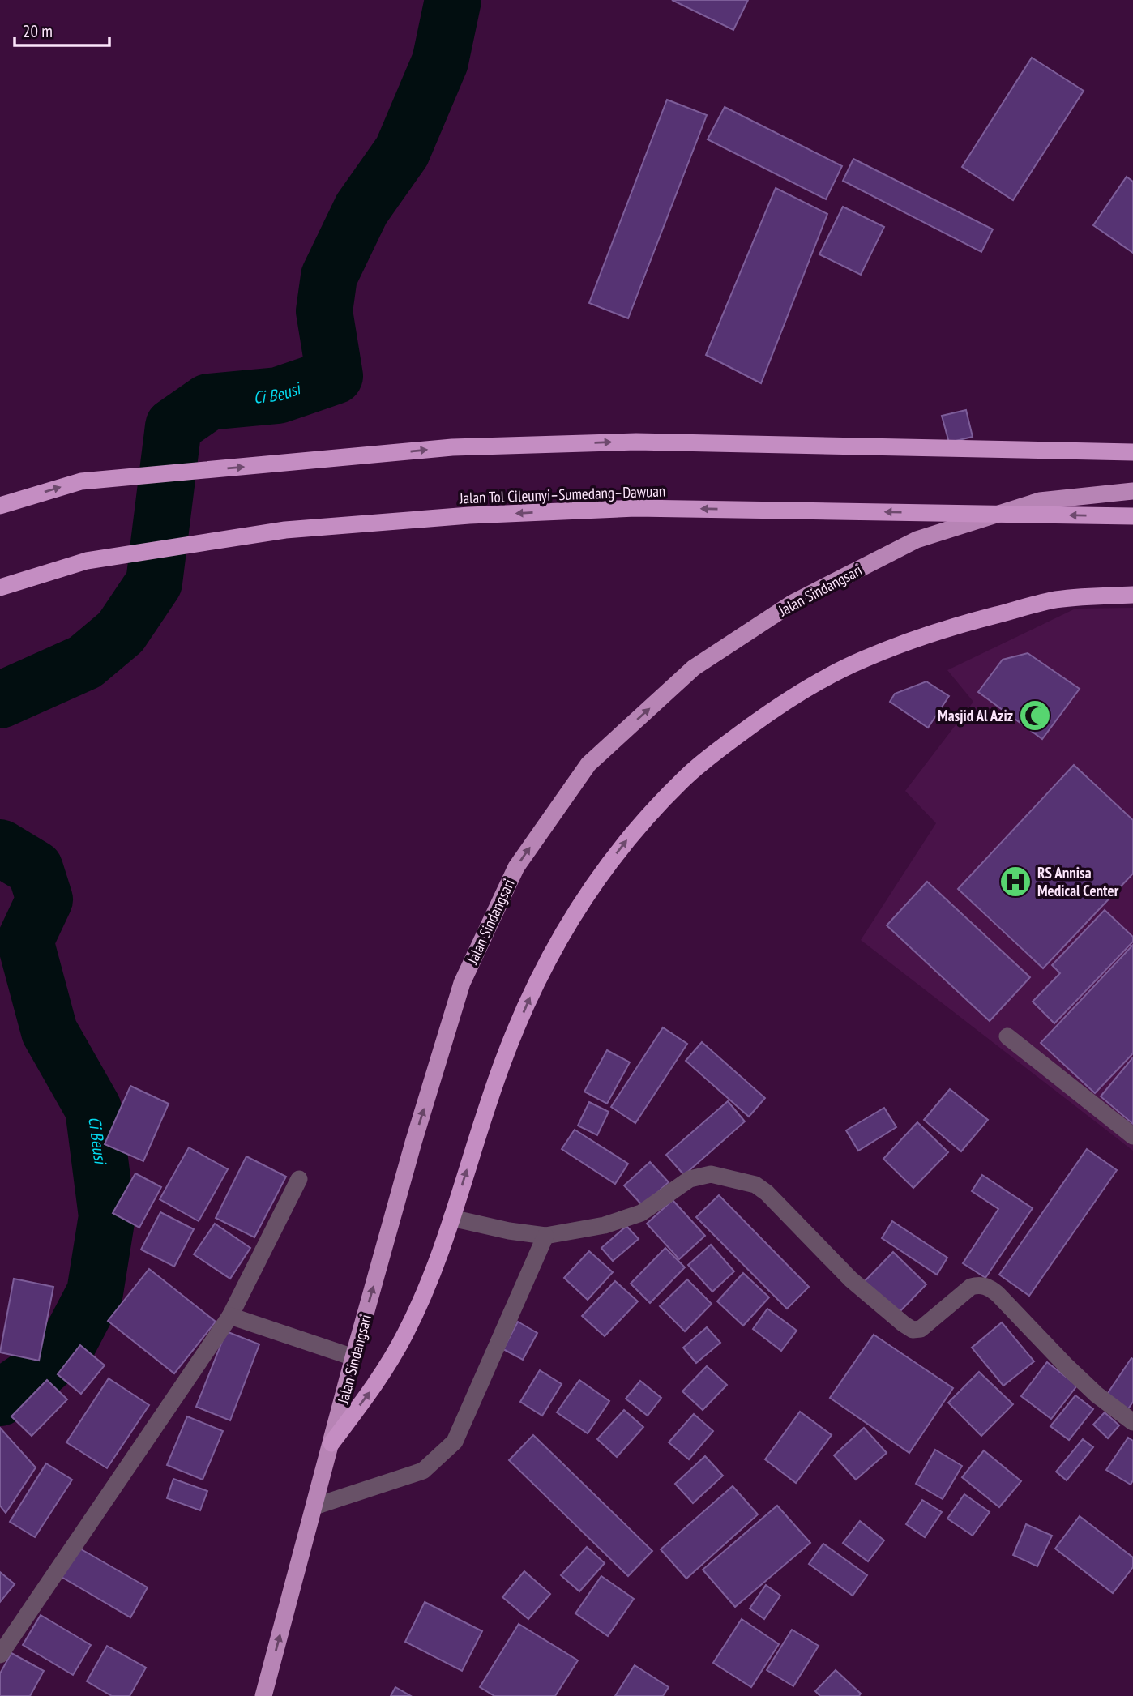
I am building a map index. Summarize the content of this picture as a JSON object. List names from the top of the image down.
{
  "streets": {
    "highway": ["Jalan Tol Cileunyi–Sumedang–Dawuan", "Jalan Sindangsari"]
  },
  "water": ["Ci Beusi"],
  "places": {
    "mosque": ["Masjid Al Aziz"],
    "hospital": ["RS Annisa Medical Center"]
  },
  "scale_bar": "20 m"
}
